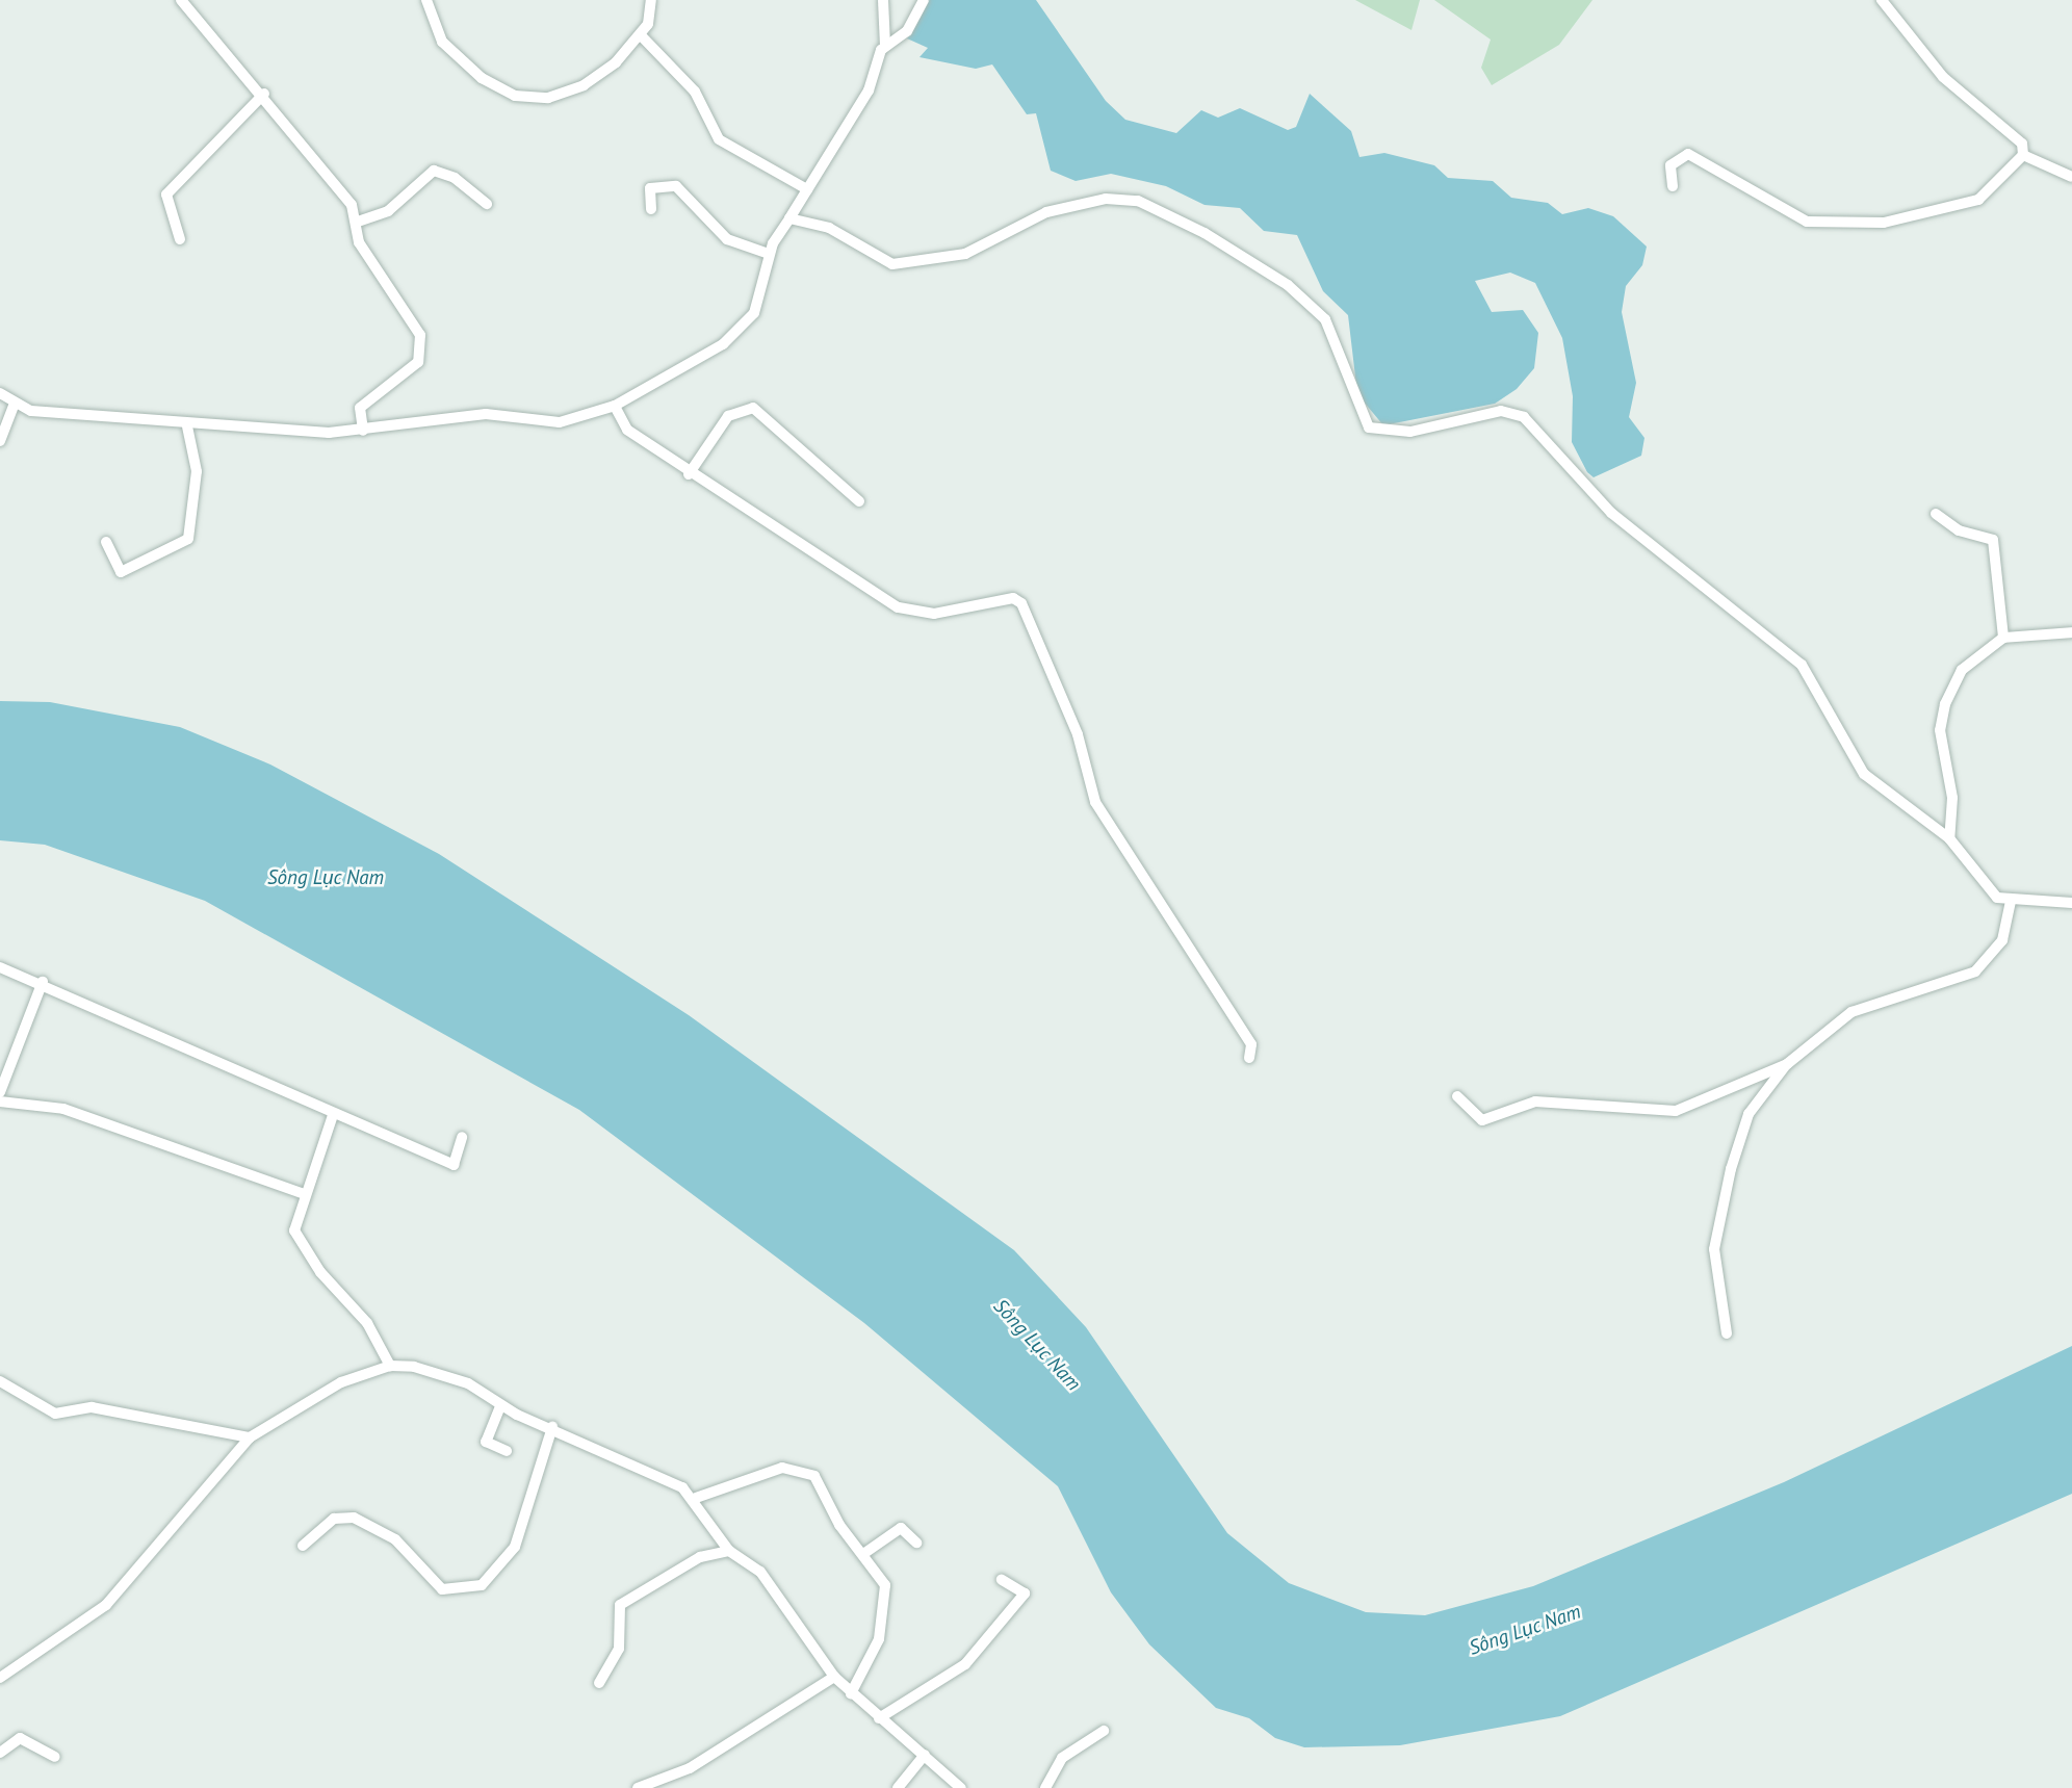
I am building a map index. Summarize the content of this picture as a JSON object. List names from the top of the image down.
{
  "water": ["Sông Lục Nam"]
}
